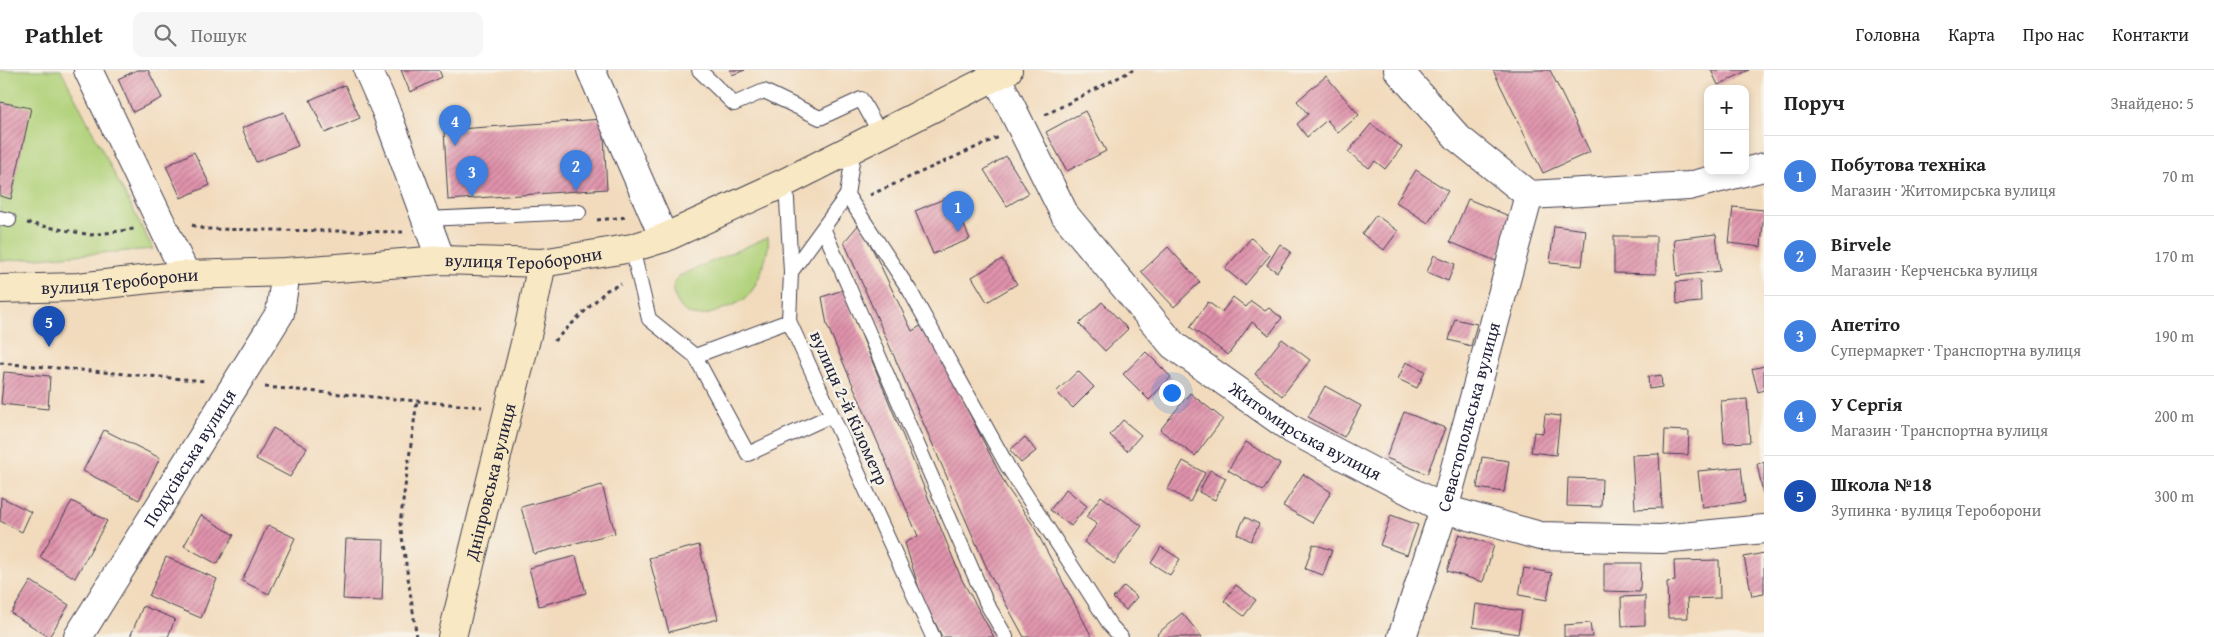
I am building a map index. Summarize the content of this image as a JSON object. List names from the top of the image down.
{
  "streets": {
    "main road": ["вулиця Тероборони", "Дніпровська вулиця"],
    "street": ["Севастопольська вулиця", "Житомирська вулиця", "Подусівська вулиця"],
    "lane": ["вулиця 2-й Кілометр"]
  },
  "crossings": [
    ["вулиця Тероборони", "вулиця 2-й Кілометр"],
    ["вулиця Тероборони", "Житомирська вулиця"],
    ["вулиця Тероборони", "Подусівська вулиця"],
    ["вулиця Тероборони", "Дніпровська вулиця"],
    ["Севастопольська вулиця", "Житомирська вулиця"]
  ],
  "page": {
    "header": "Pathlet",
    "search": "Пошук",
    "nav": [
      "Головна",
      "Карта",
      "Про нас",
      "Контакти"
    ],
    "heading": ["Поруч", "Знайдено: 5"],
    "map_buttons": ["+", "−"],
    "pins": [
      "4",
      "2",
      "3",
      "1",
      "5"
    ],
    "list": [
      {
        "mark": "1",
        "name": "Побутова техніка",
        "note": "Магазин · Житомирська вулиця",
        "value": "70 m"
      },
      {
        "mark": "2",
        "name": "Birvele",
        "note": "Магазин · Керченська вулиця",
        "value": "170 m"
      },
      {
        "mark": "3",
        "name": "Апетіто",
        "note": "Супермаркет · Транспортна вулиця",
        "value": "190 m"
      },
      {
        "mark": "4",
        "name": "У Сергія",
        "note": "Магазин · Транспортна вулиця",
        "value": "200 m"
      },
      {
        "mark": "5",
        "name": "Школа №18",
        "note": "Зупинка · вулиця Тероборони",
        "value": "300 m"
      }
    ]
  }
}
